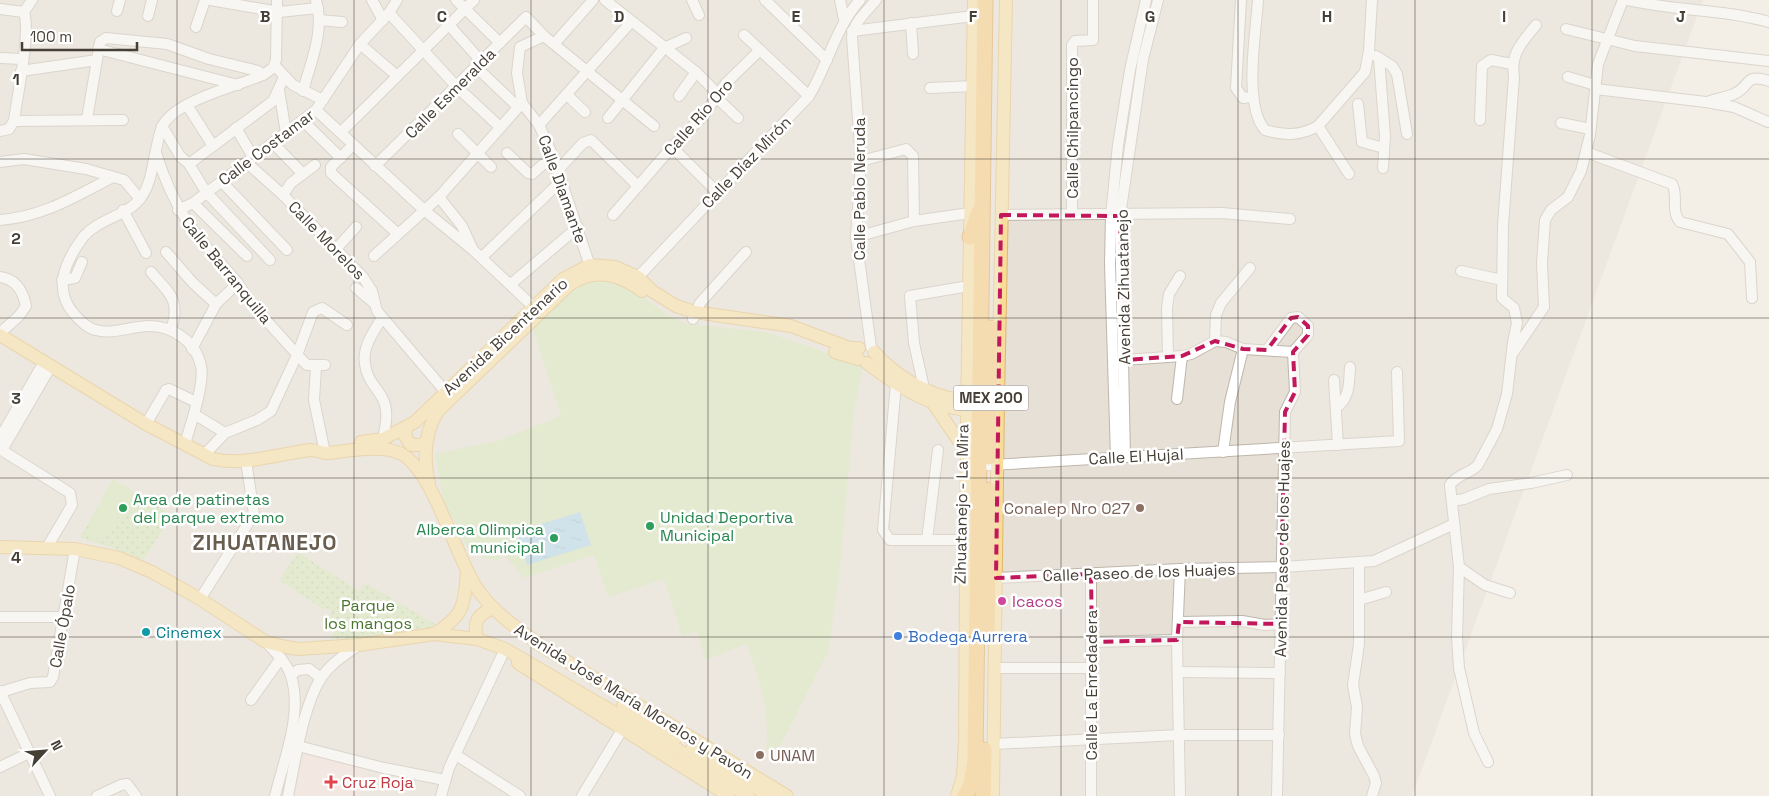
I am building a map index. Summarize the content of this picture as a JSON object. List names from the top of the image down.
{
  "streets": {
    "highway": ["MEX 200", "Zihuatanejo - La Mira"],
    "main road": ["Avenida Bicentenario", "Avenida José María Morelos y Pavón"],
    "street": [
      "Calle Esmeralda",
      "Calle Río Oro",
      "Calle Chilpancingo",
      "Calle Costamar",
      "Calle Díaz Mirón",
      "Calle Diamante",
      "Calle Pablo Neruda",
      "Calle Morelos",
      "Calle Barranquilla",
      "Avenida Zihuatanejo",
      "Calle El Hujal",
      "Avenida Paseo de los Huajes",
      "Calle Paseo de los Huajes",
      "Calle Ópalo",
      "Calle La Enredadera"
    ]
  },
  "crossings": [
    ["Calle Esmeralda", "Calle Río Oro"],
    ["Calle Esmeralda", "Calle Diamante"],
    ["Calle Río Oro", "Calle Diamante"],
    ["Calle Chilpancingo", "Avenida Zihuatanejo"],
    ["Calle Costamar", "Calle Morelos"],
    ["Calle Costamar", "Calle Barranquilla"],
    ["Calle Diamante", "Avenida Bicentenario"],
    ["Calle Morelos", "Avenida Bicentenario"],
    ["Calle Barranquilla", "Avenida Bicentenario"],
    ["Avenida Zihuatanejo", "Calle El Hujal"],
    ["Avenida Bicentenario", "Avenida José María Morelos y Pavón"],
    ["Calle El Hujal", "Zihuatanejo - La Mira"],
    ["Calle El Hujal", "Avenida Paseo de los Huajes"],
    ["Avenida Paseo de los Huajes", "Calle Paseo de los Huajes"],
    ["Calle Paseo de los Huajes", "Calle La Enredadera"]
  ],
  "districts": ["ZIHUATANEJO"],
  "parks": ["Parque los mangos"],
  "places": {
    "other": [
      "Area de patinetas del parque extremo",
      "Conalep Nro 027",
      "Unidad Deportiva Municipal",
      "Alberca Olimpica municipal",
      "Icacos",
      "Cinemex",
      "Bodega Aurrera",
      "UNAM"
    ],
    "health": ["Cruz Roja"]
  },
  "scale_bar": "100 m",
  "north": "top right",
  "grid": {
    "columns": [
      "B",
      "C",
      "D",
      "E",
      "F",
      "G",
      "H",
      "I",
      "J"
    ],
    "rows": [
      "1",
      "2",
      "3",
      "4"
    ]
  }
}
